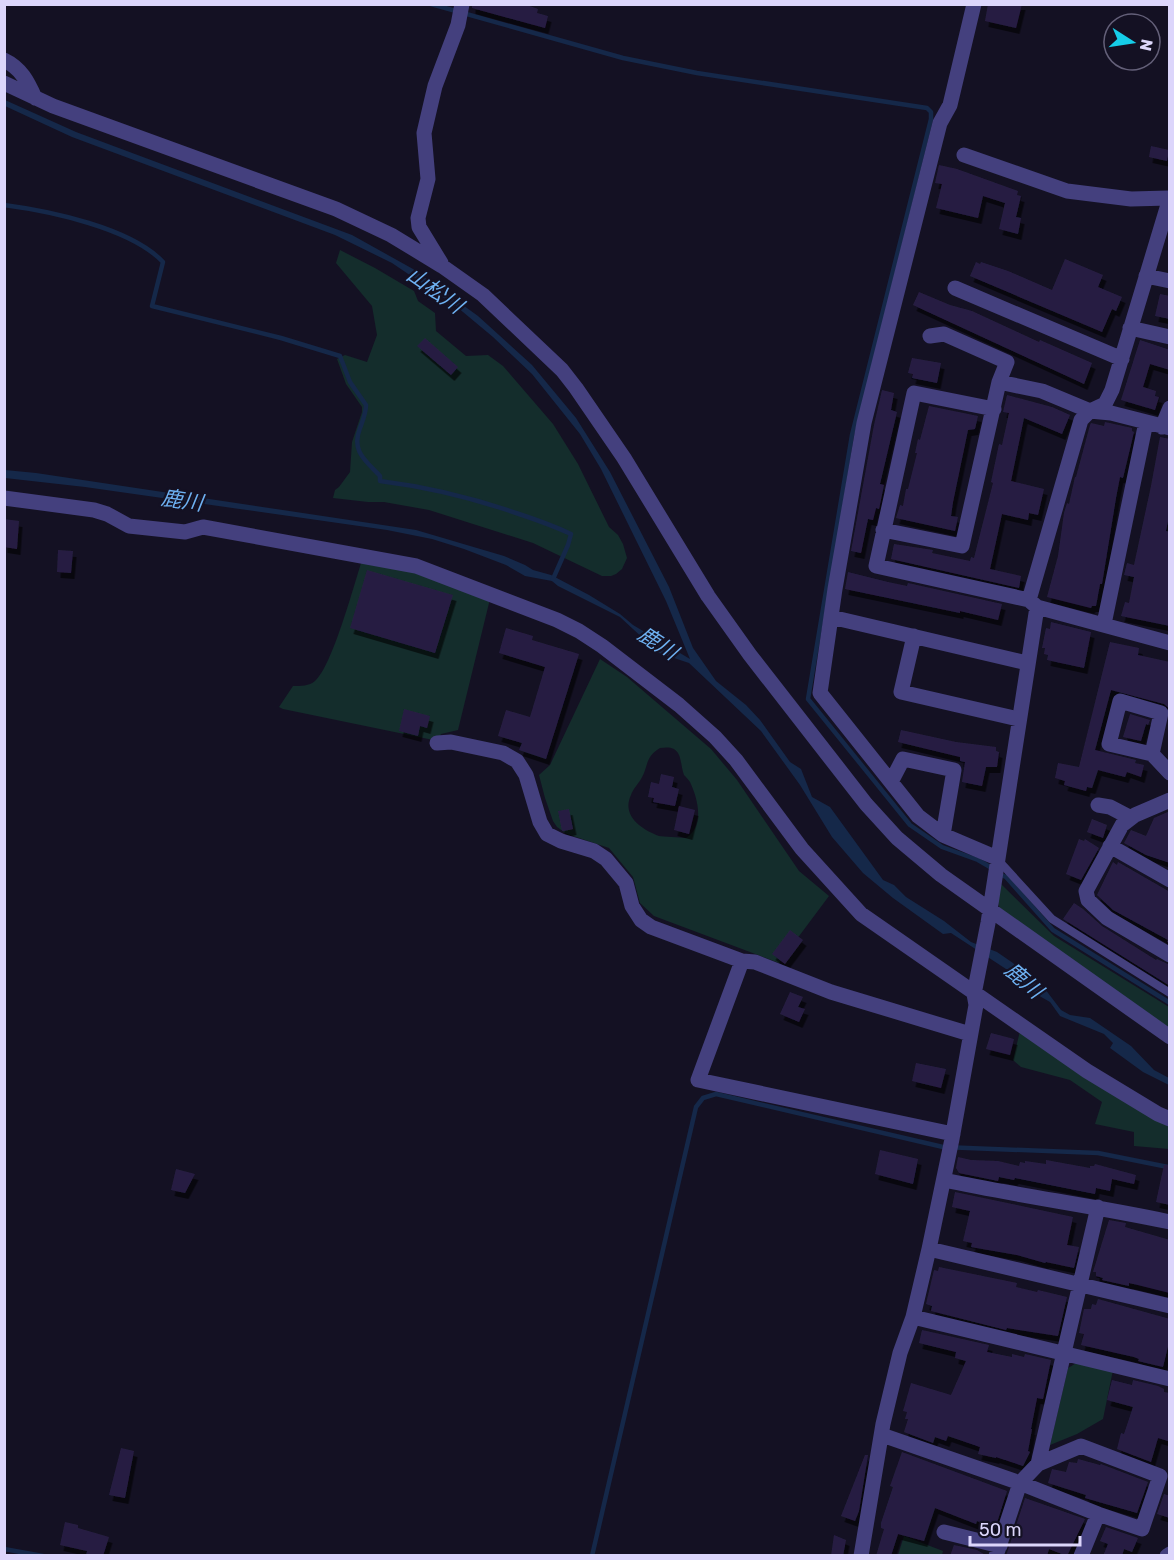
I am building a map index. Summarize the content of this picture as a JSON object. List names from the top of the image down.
{
  "water": ["山松川", "鹿川"],
  "scale_bar": "50 m",
  "north": "right"
}
